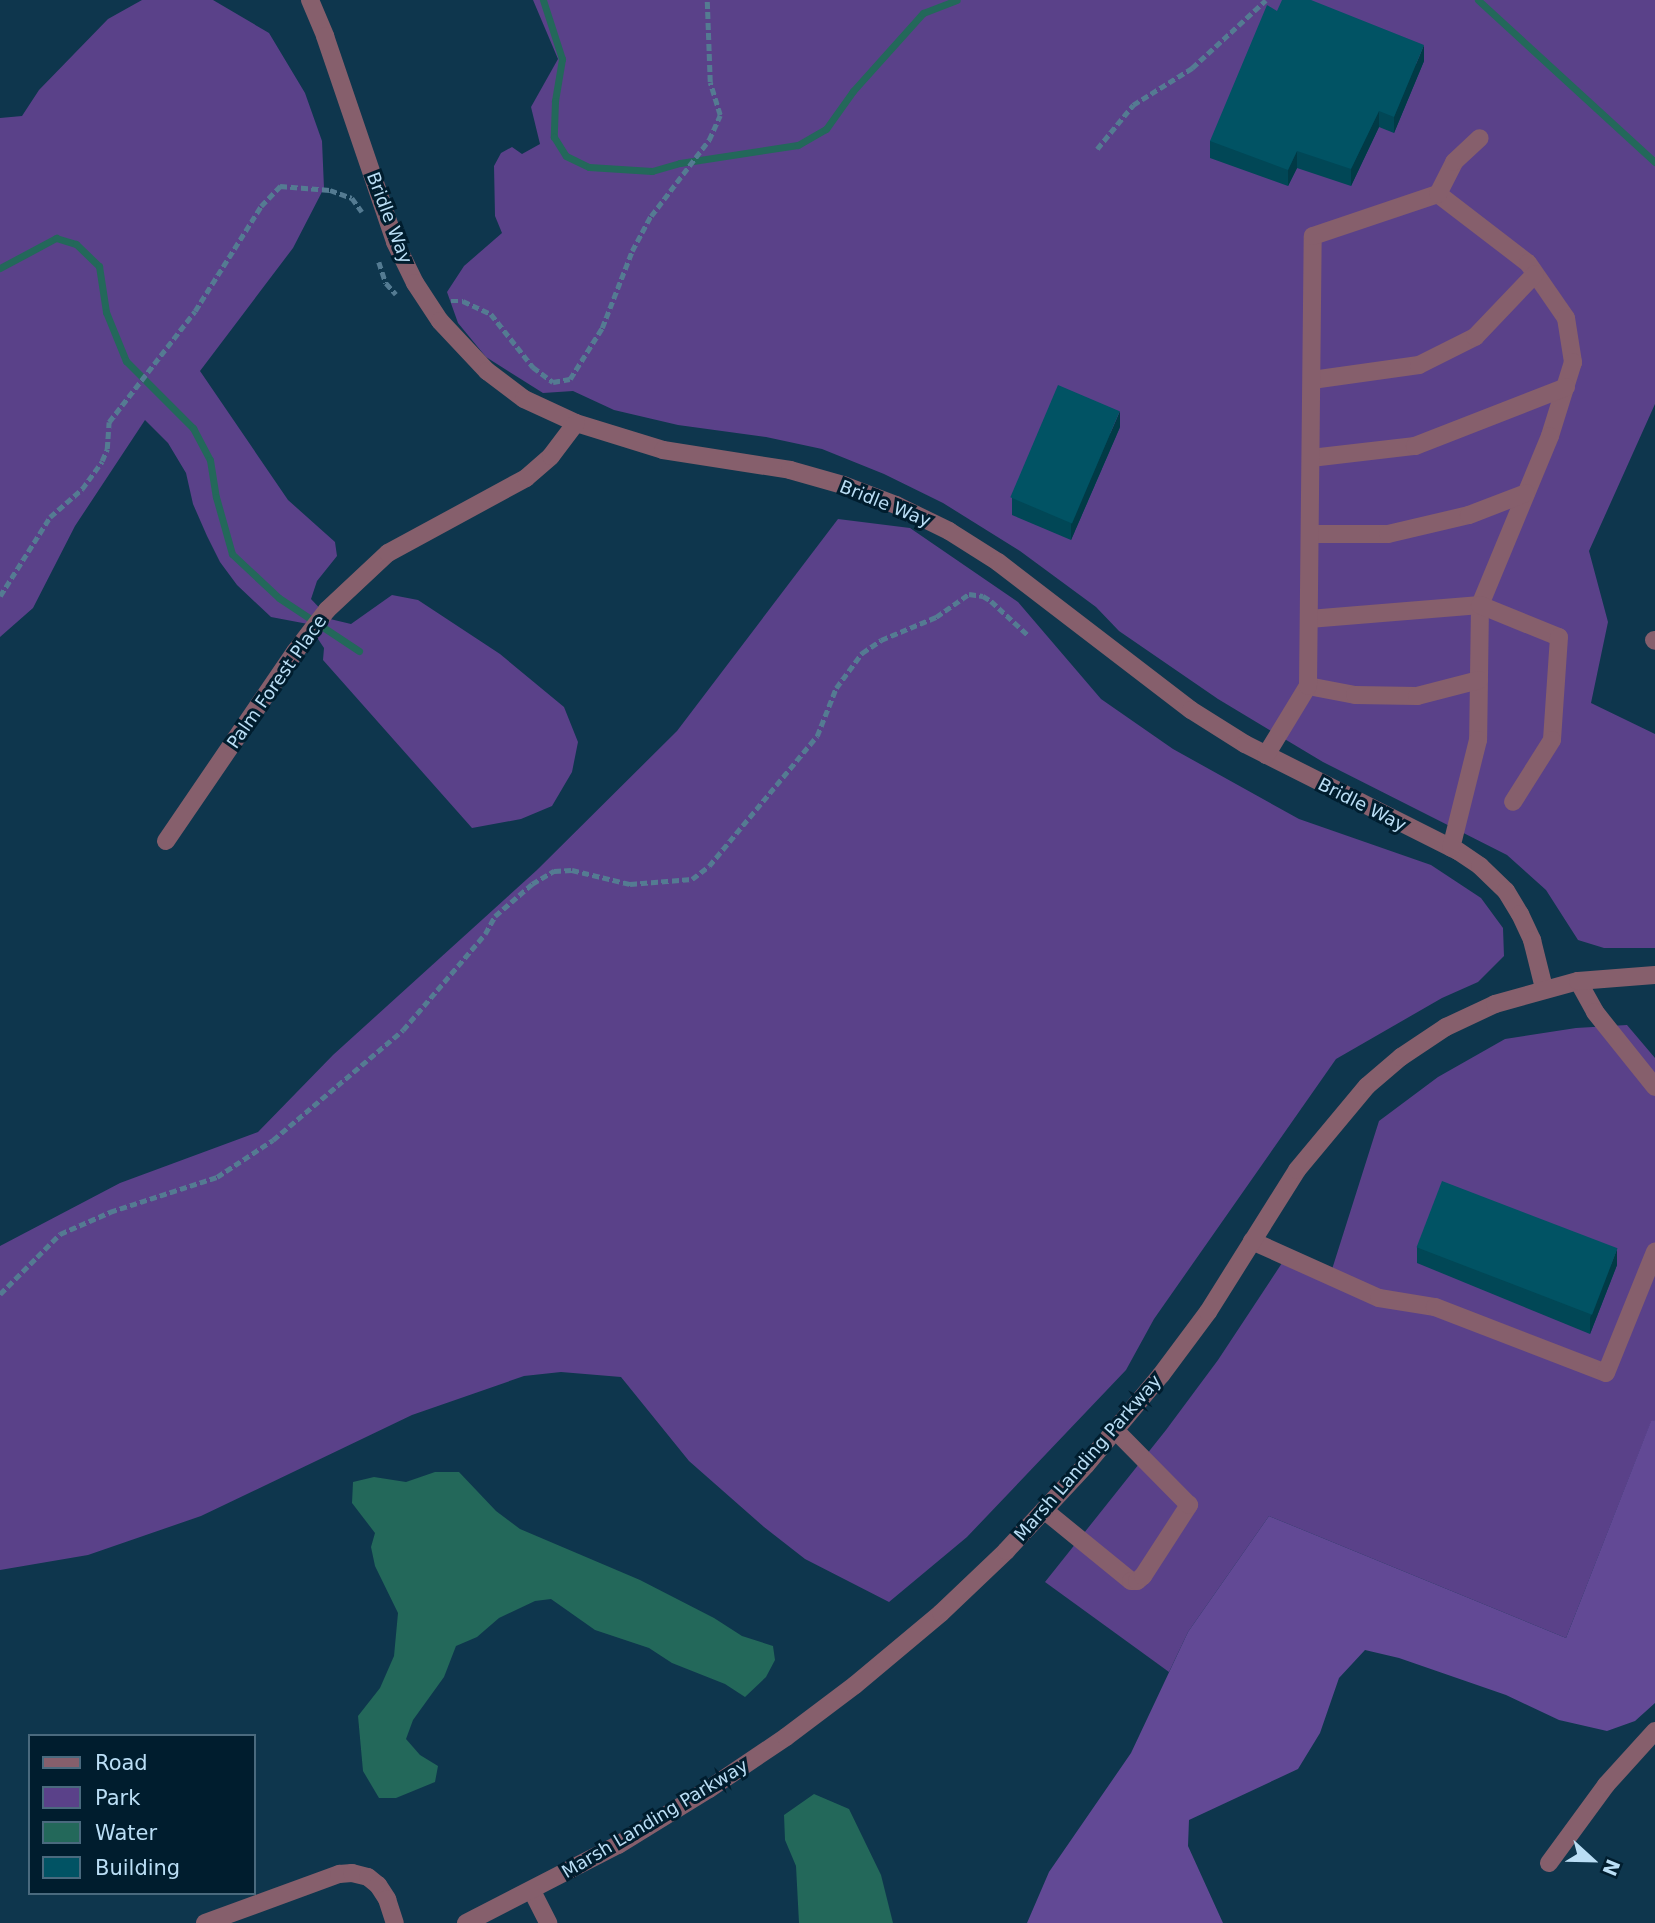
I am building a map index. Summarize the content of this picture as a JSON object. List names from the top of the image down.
{
  "streets": {
    "street": ["Bridle Way", "Palm Forest Place", "Marsh Landing Parkway"]
  },
  "crossings": [
    ["Bridle Way", "Palm Forest Place"],
    ["Bridle Way", "Marsh Landing Parkway"]
  ],
  "legend": [
    "Road",
    "Park",
    "Water",
    "Building"
  ],
  "north": "right"
}
